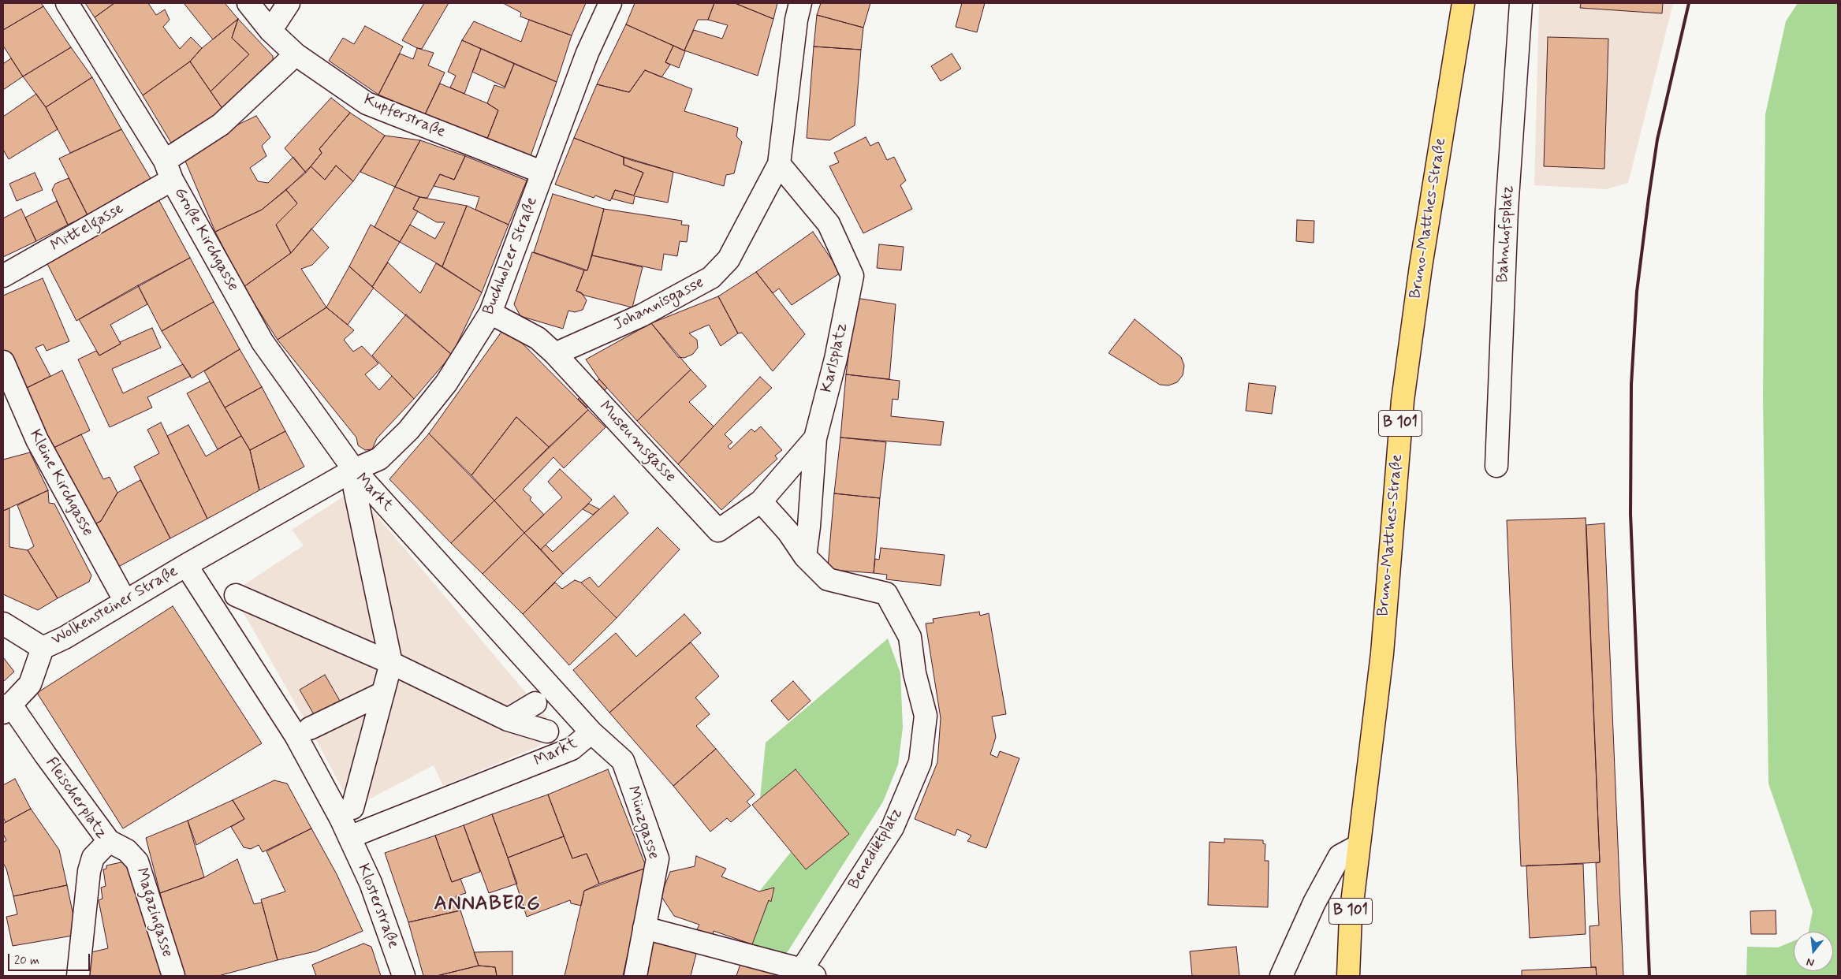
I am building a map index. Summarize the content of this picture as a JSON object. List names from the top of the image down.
{
  "streets": {
    "main road": ["Bruno-Matthes-Straße", "B 101"],
    "street": [
      "Kupferstraße",
      "Mittelgasse",
      "Bahnhofsplatz",
      "Große Kirchgasse",
      "Buchholzer Straße",
      "Johannisgasse",
      "Karlsplatz",
      "Museumsgasse",
      "Kleine Kirchgasse",
      "Markt",
      "Wolkensteiner Straße",
      "Fleischerplatz",
      "Münzgasse",
      "Benediktplatz",
      "Klosterstraße",
      "Magazingasse"
    ]
  },
  "crossings": [
    ["Kupferstraße", "Mittelgasse"],
    ["Kupferstraße", "Buchholzer Straße"],
    ["Mittelgasse", "Große Kirchgasse"],
    ["Große Kirchgasse", "Buchholzer Straße"],
    ["Große Kirchgasse", "Markt"],
    ["Buchholzer Straße", "Markt"],
    ["Johannisgasse", "Karlsplatz"],
    ["Johannisgasse", "Museumsgasse"],
    ["Karlsplatz", "Museumsgasse"],
    ["Karlsplatz", "Benediktplatz"],
    ["Kleine Kirchgasse", "Wolkensteiner Straße"],
    ["Markt", "Wolkensteiner Straße"],
    ["Markt", "Münzgasse"],
    ["Markt", "Klosterstraße"],
    ["Fleischerplatz", "Magazingasse"]
  ],
  "districts": ["ANNABERG"],
  "scale_bar": "20 m",
  "north": "bottom"
}
